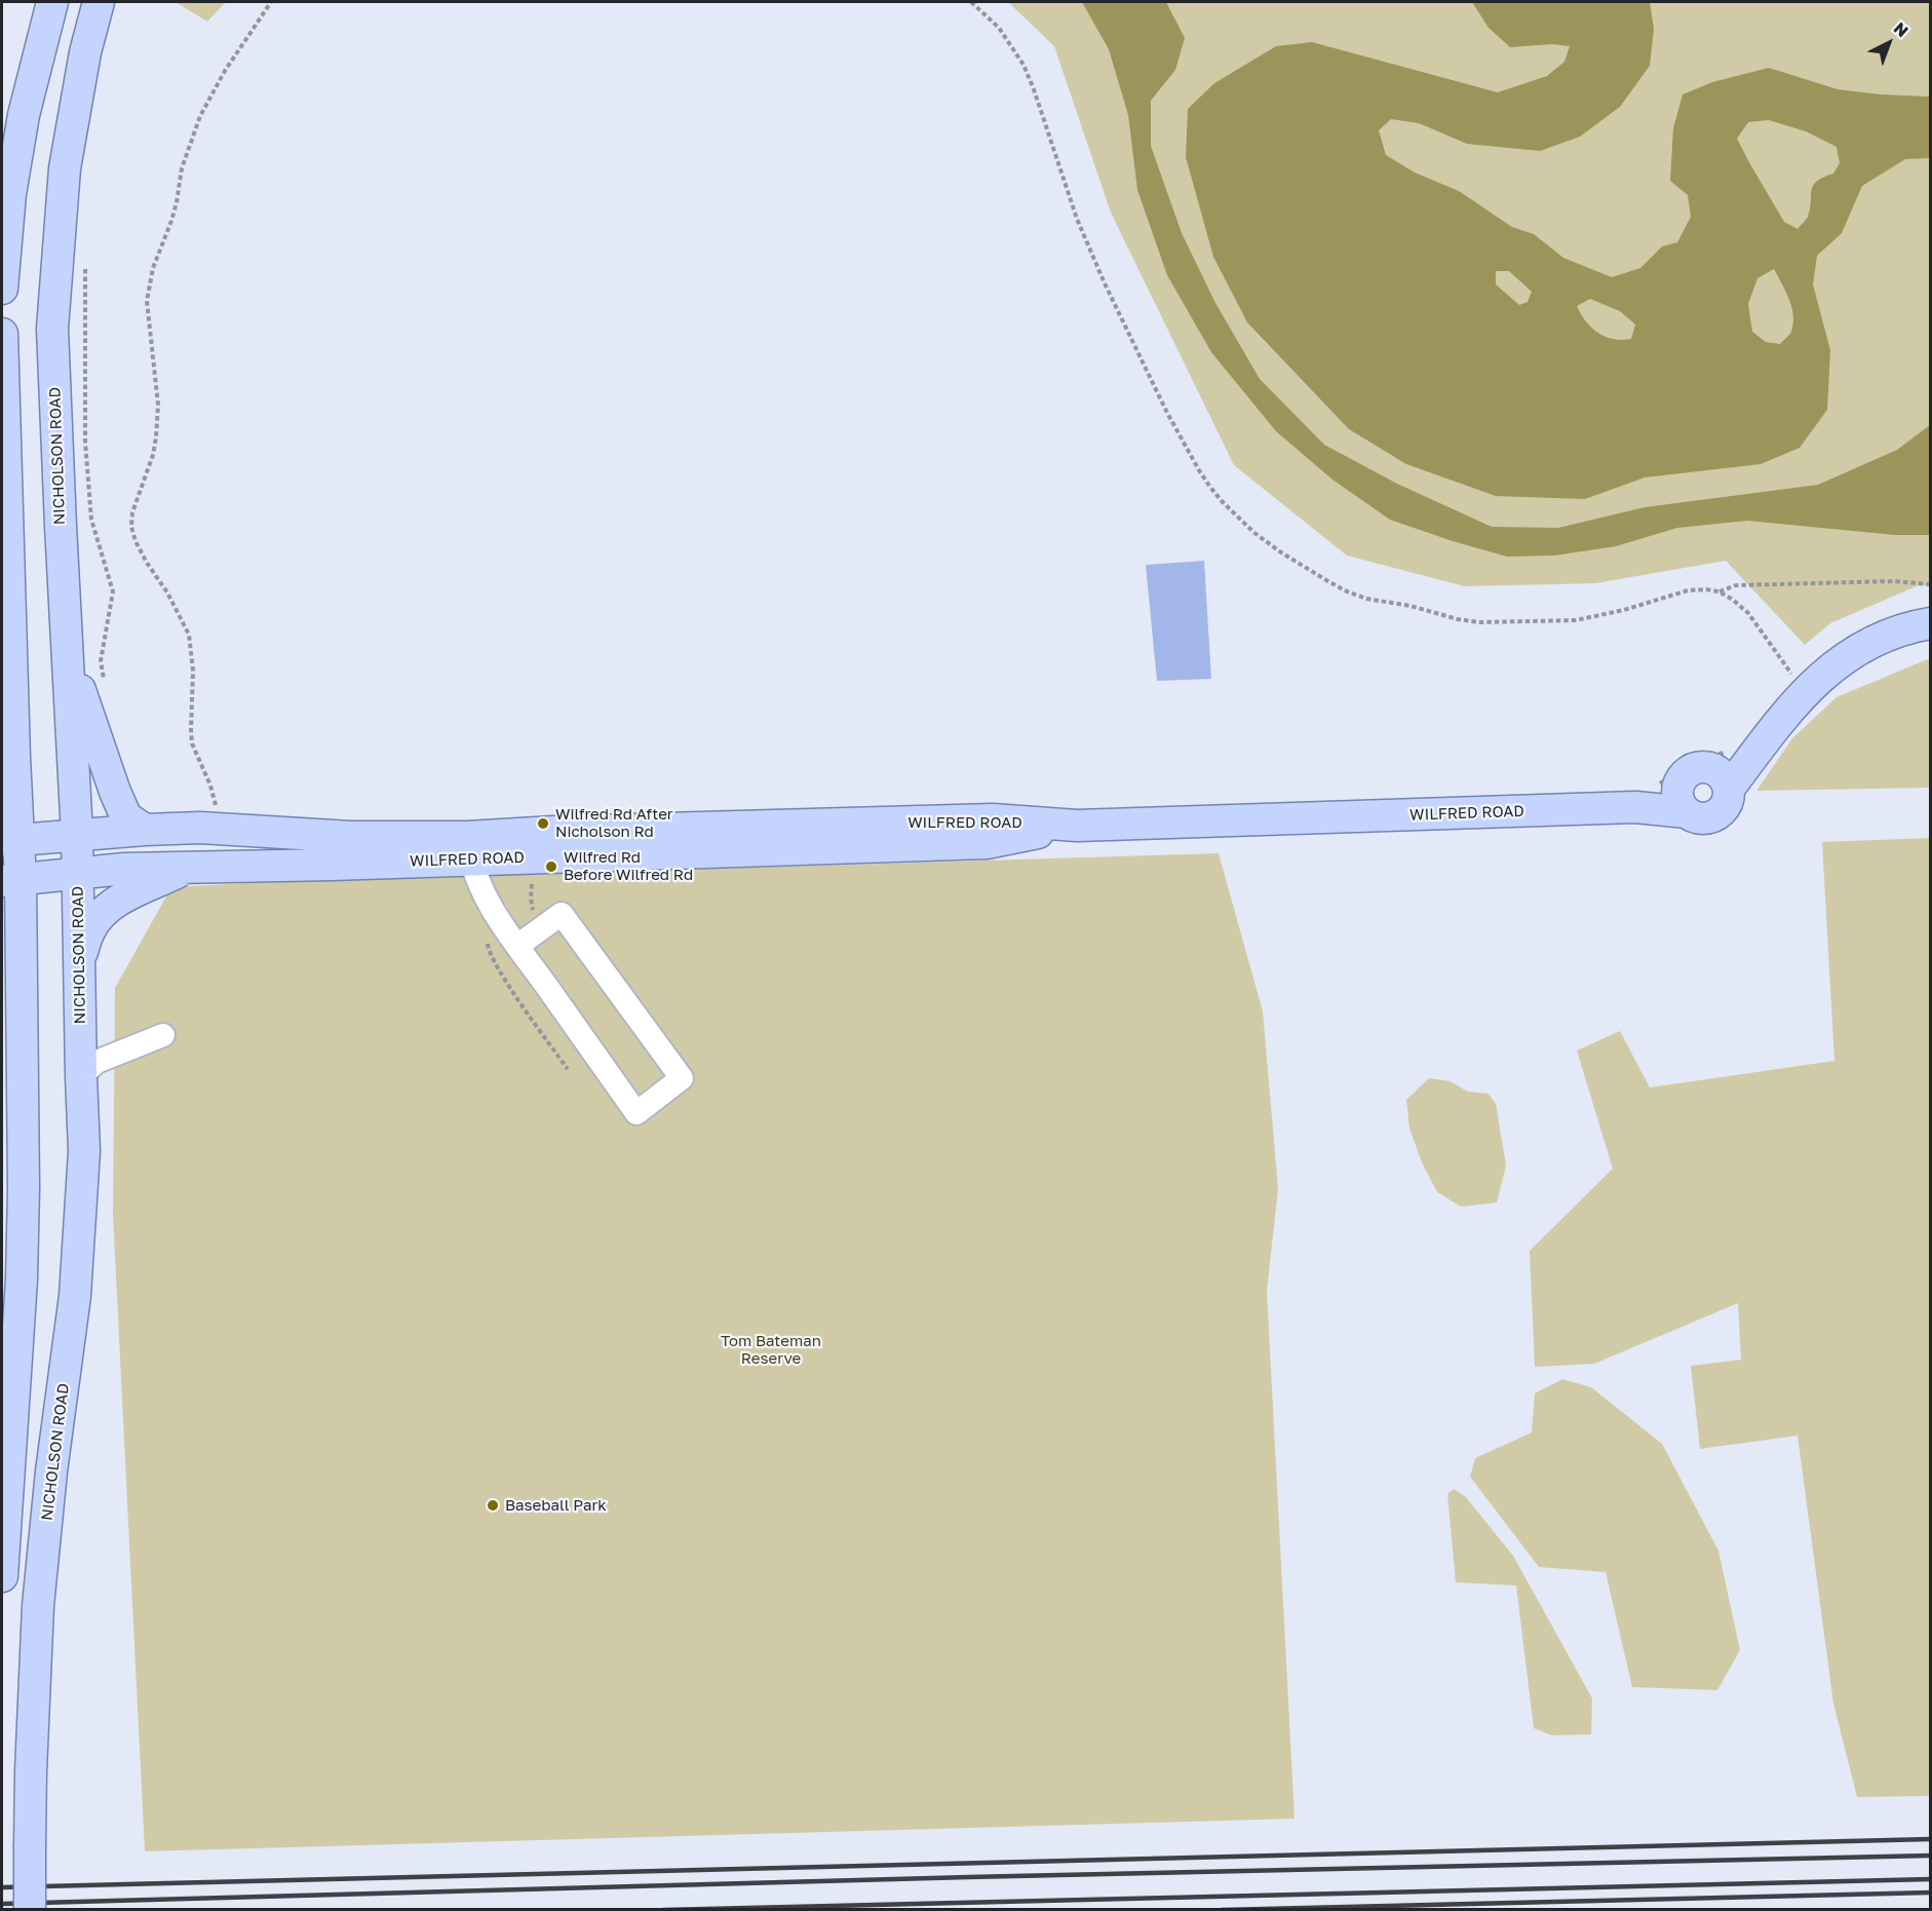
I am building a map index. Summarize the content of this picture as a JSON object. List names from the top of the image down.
{
  "streets": {
    "main road": ["NICHOLSON ROAD", "WILFRED ROAD"]
  },
  "crossings": [
    ["NICHOLSON ROAD", "WILFRED ROAD"]
  ],
  "parks": ["Tom Bateman Reserve"],
  "places": ["Wilfred Rd After Nicholson Rd", "Wilfred Rd Before Wilfred Rd", "Baseball Park"],
  "north": "top right"
}
